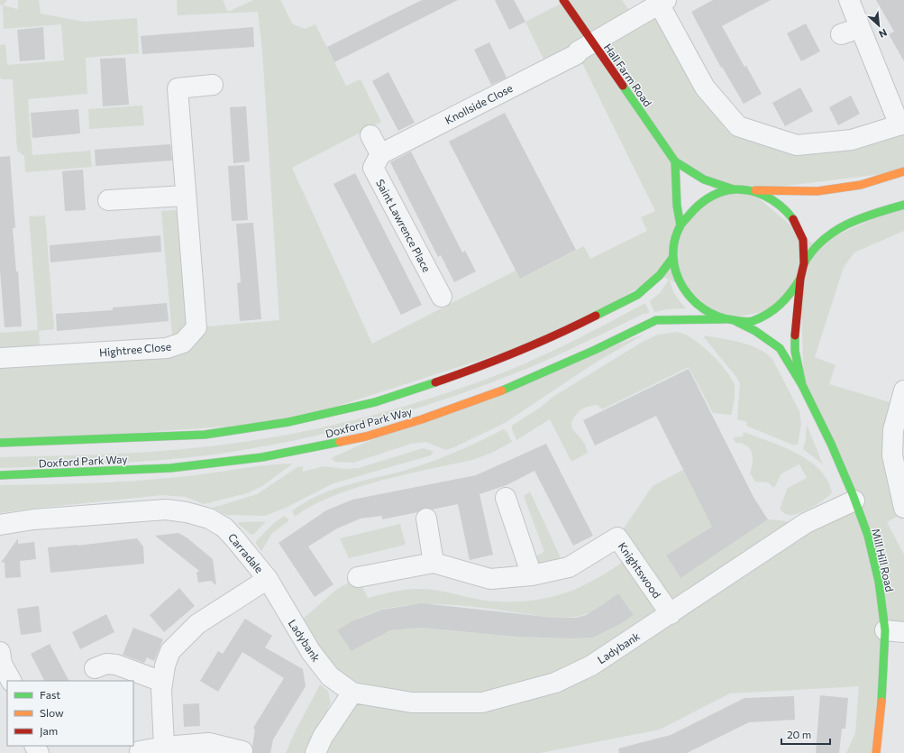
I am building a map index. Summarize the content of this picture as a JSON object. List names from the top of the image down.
{
  "streets": {
    "main road": ["Hall Farm Road", "Doxford Park Way", "Mill Hill Road"],
    "street": [
      "Knollside Close",
      "Saint Lawrence Place",
      "Hightree Close",
      "Carradale",
      "Knightswood",
      "Ladybank"
    ]
  },
  "crossings": [
    ["Hall Farm Road", "Knollside Close"],
    ["Hall Farm Road", "Doxford Park Way"],
    ["Knollside Close", "Saint Lawrence Place"],
    ["Doxford Park Way", "Mill Hill Road"],
    ["Carradale", "Ladybank"],
    ["Mill Hill Road", "Ladybank"],
    ["Knightswood", "Ladybank"]
  ],
  "legend": ["Fast", "Slow", "Jam"],
  "scale_bar": "20 m",
  "north": "bottom right"
}
